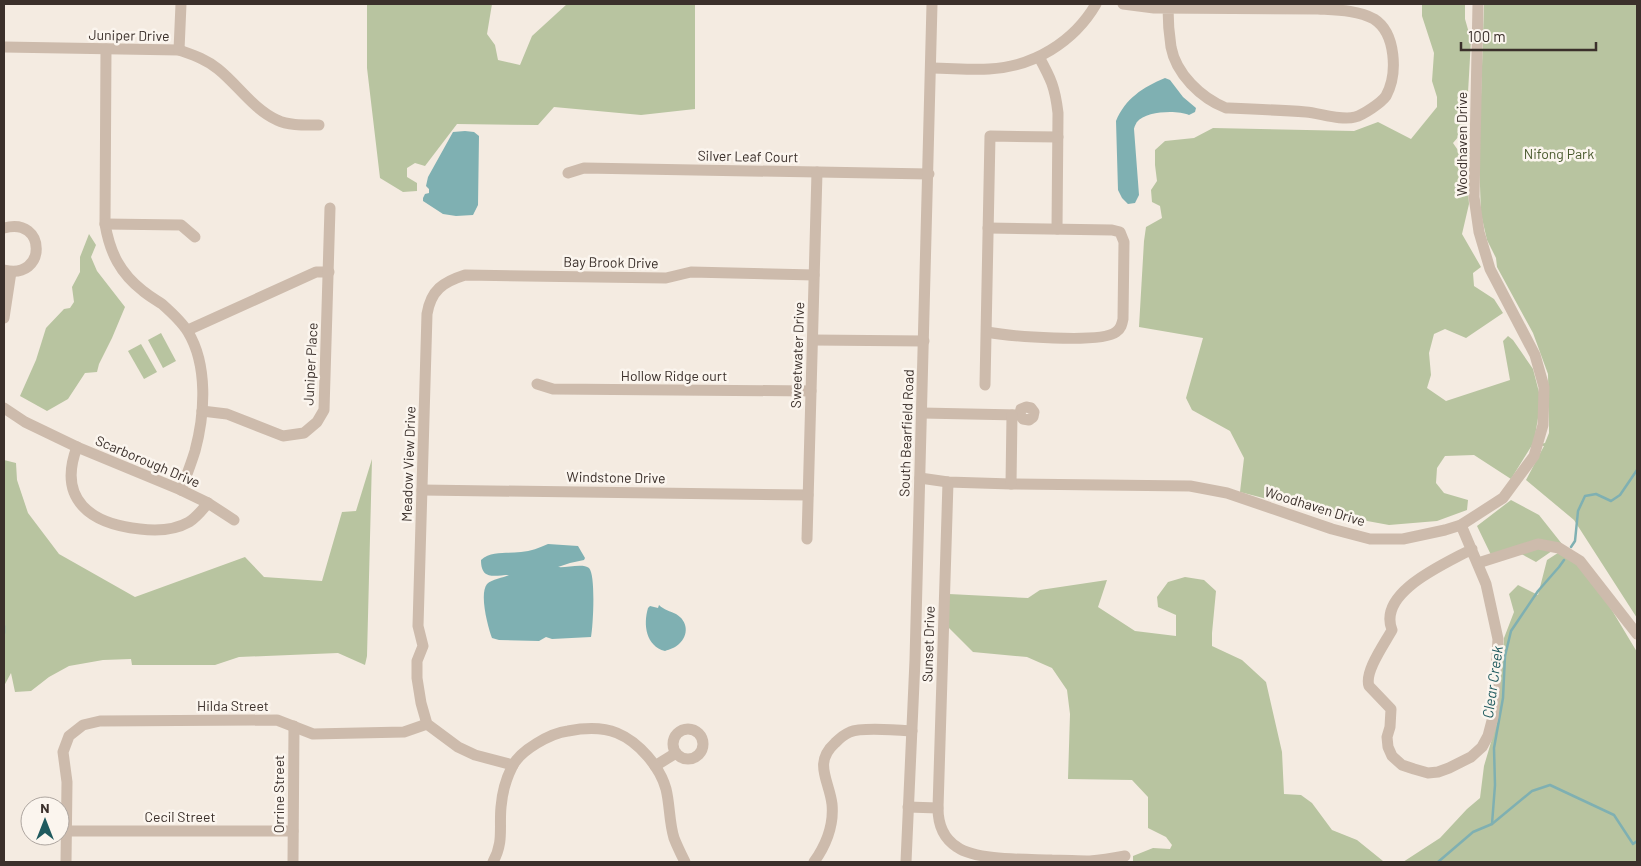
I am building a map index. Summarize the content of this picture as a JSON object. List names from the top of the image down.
{
  "streets": {
    "street": [
      "Juniper Drive",
      "Woodhaven Drive",
      "Silver Leaf Court",
      "Bay Brook Drive",
      "Sweetwater Drive",
      "Juniper Place",
      "Hollow Ridge ourt",
      "South Bearfield Road",
      "Scarborough Drive",
      "Meadow View Drive",
      "Windstone Drive",
      "Sunset Drive",
      "Hilda Street",
      "Orrine Street",
      "Cecil Street"
    ]
  },
  "crossings": [
    ["Woodhaven Drive", "South Bearfield Road"],
    ["Woodhaven Drive", "Sunset Drive"],
    ["Silver Leaf Court", "Sweetwater Drive"],
    ["Silver Leaf Court", "South Bearfield Road"],
    ["Bay Brook Drive", "Sweetwater Drive"],
    ["Bay Brook Drive", "Meadow View Drive"],
    ["Sweetwater Drive", "Hollow Ridge ourt"],
    ["Sweetwater Drive", "Windstone Drive"],
    ["Meadow View Drive", "Windstone Drive"],
    ["Meadow View Drive", "Hilda Street"],
    ["Hilda Street", "Orrine Street"],
    ["Orrine Street", "Cecil Street"]
  ],
  "water": ["Clear Creek"],
  "parks": ["Nifong Park"],
  "scale_bar": "100 m",
  "north": "top"
}
